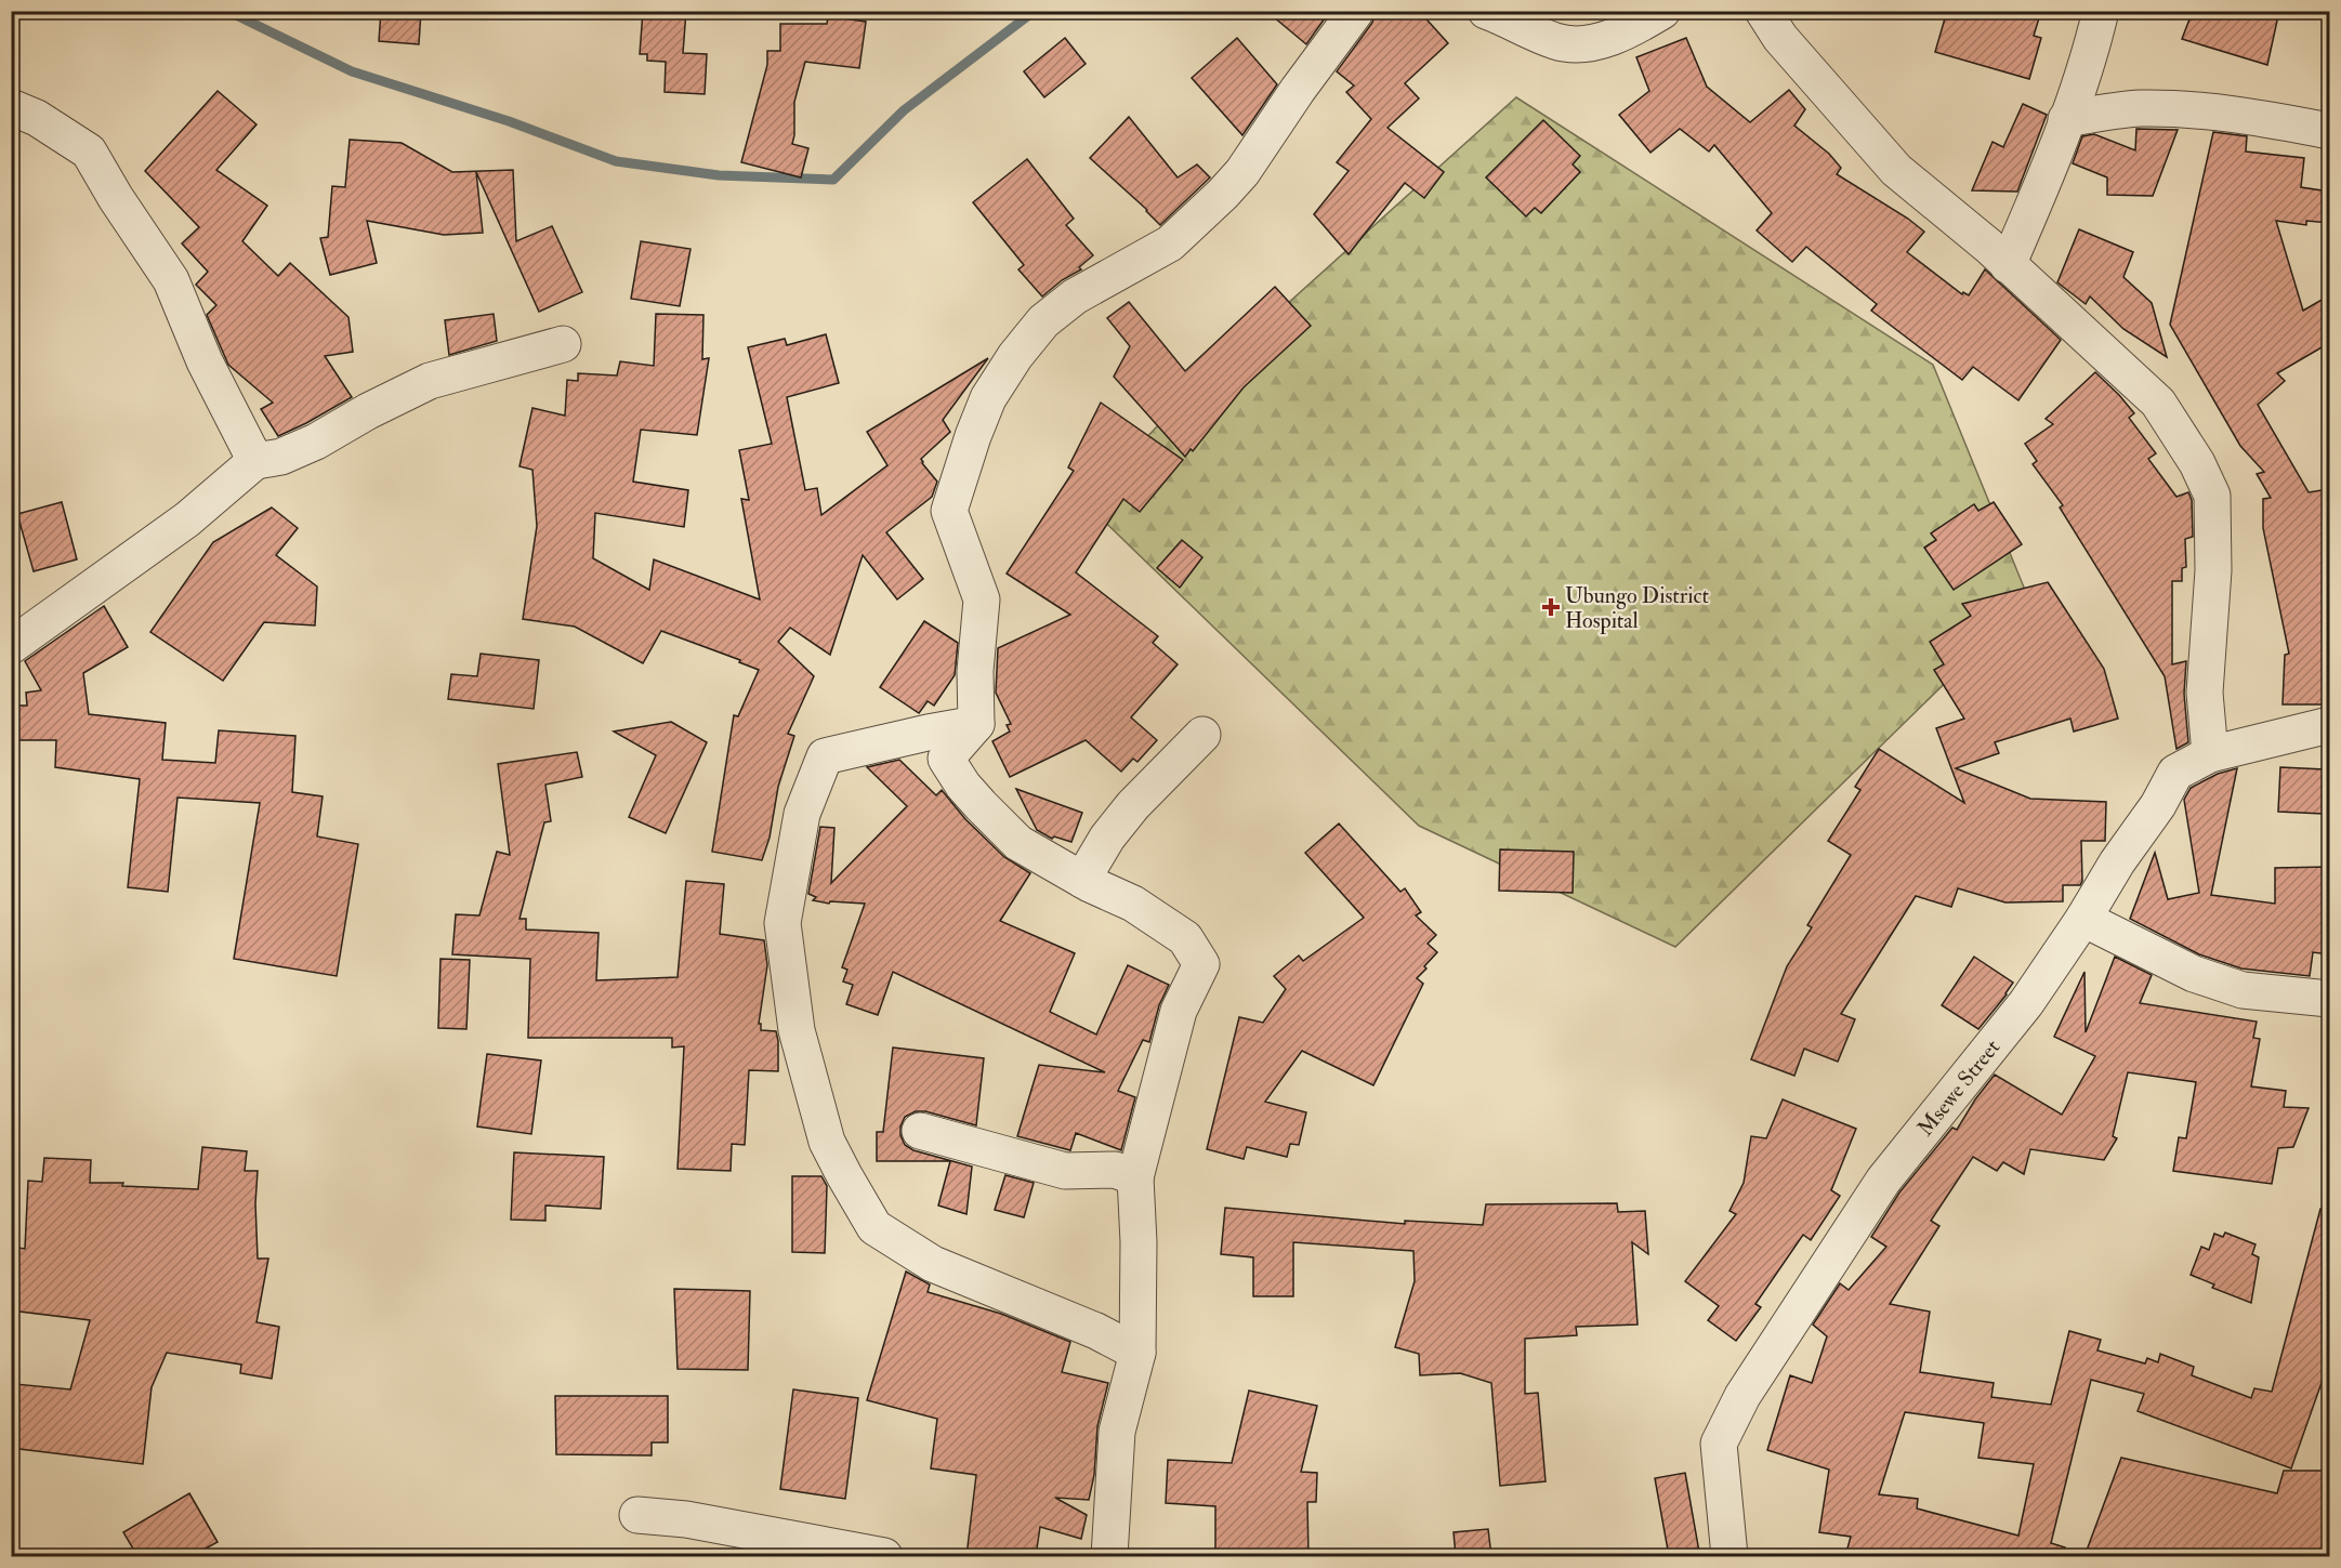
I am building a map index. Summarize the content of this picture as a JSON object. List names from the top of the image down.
{
  "streets": {
    "street": ["Msewe Street"]
  },
  "places": {
    "health": ["Ubungo District Hospital"]
  }
}
